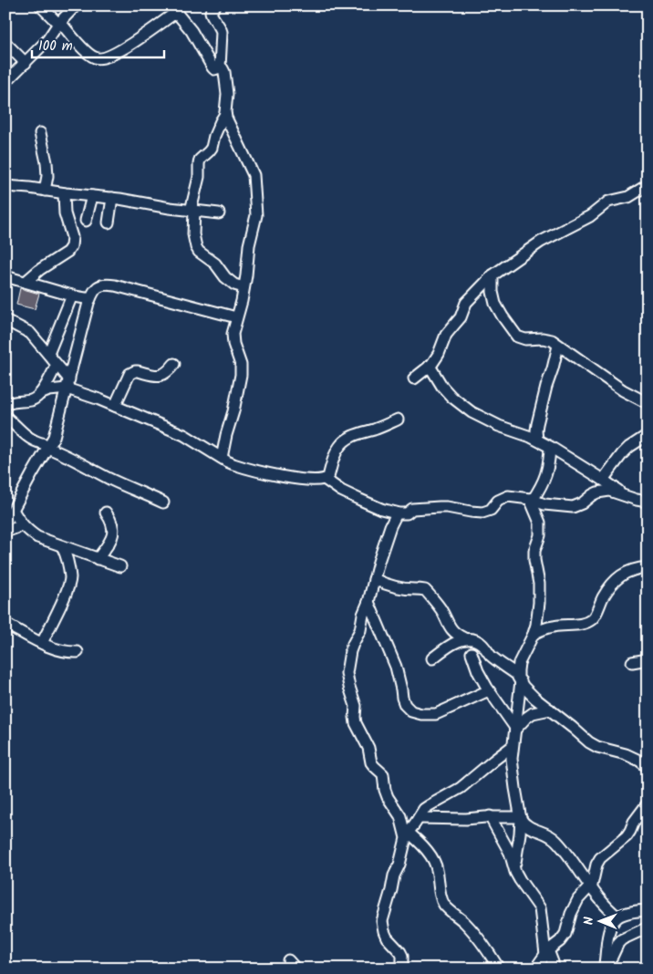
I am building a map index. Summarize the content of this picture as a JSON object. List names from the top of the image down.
{
  "scale_bar": "100 m",
  "north": "left"
}
